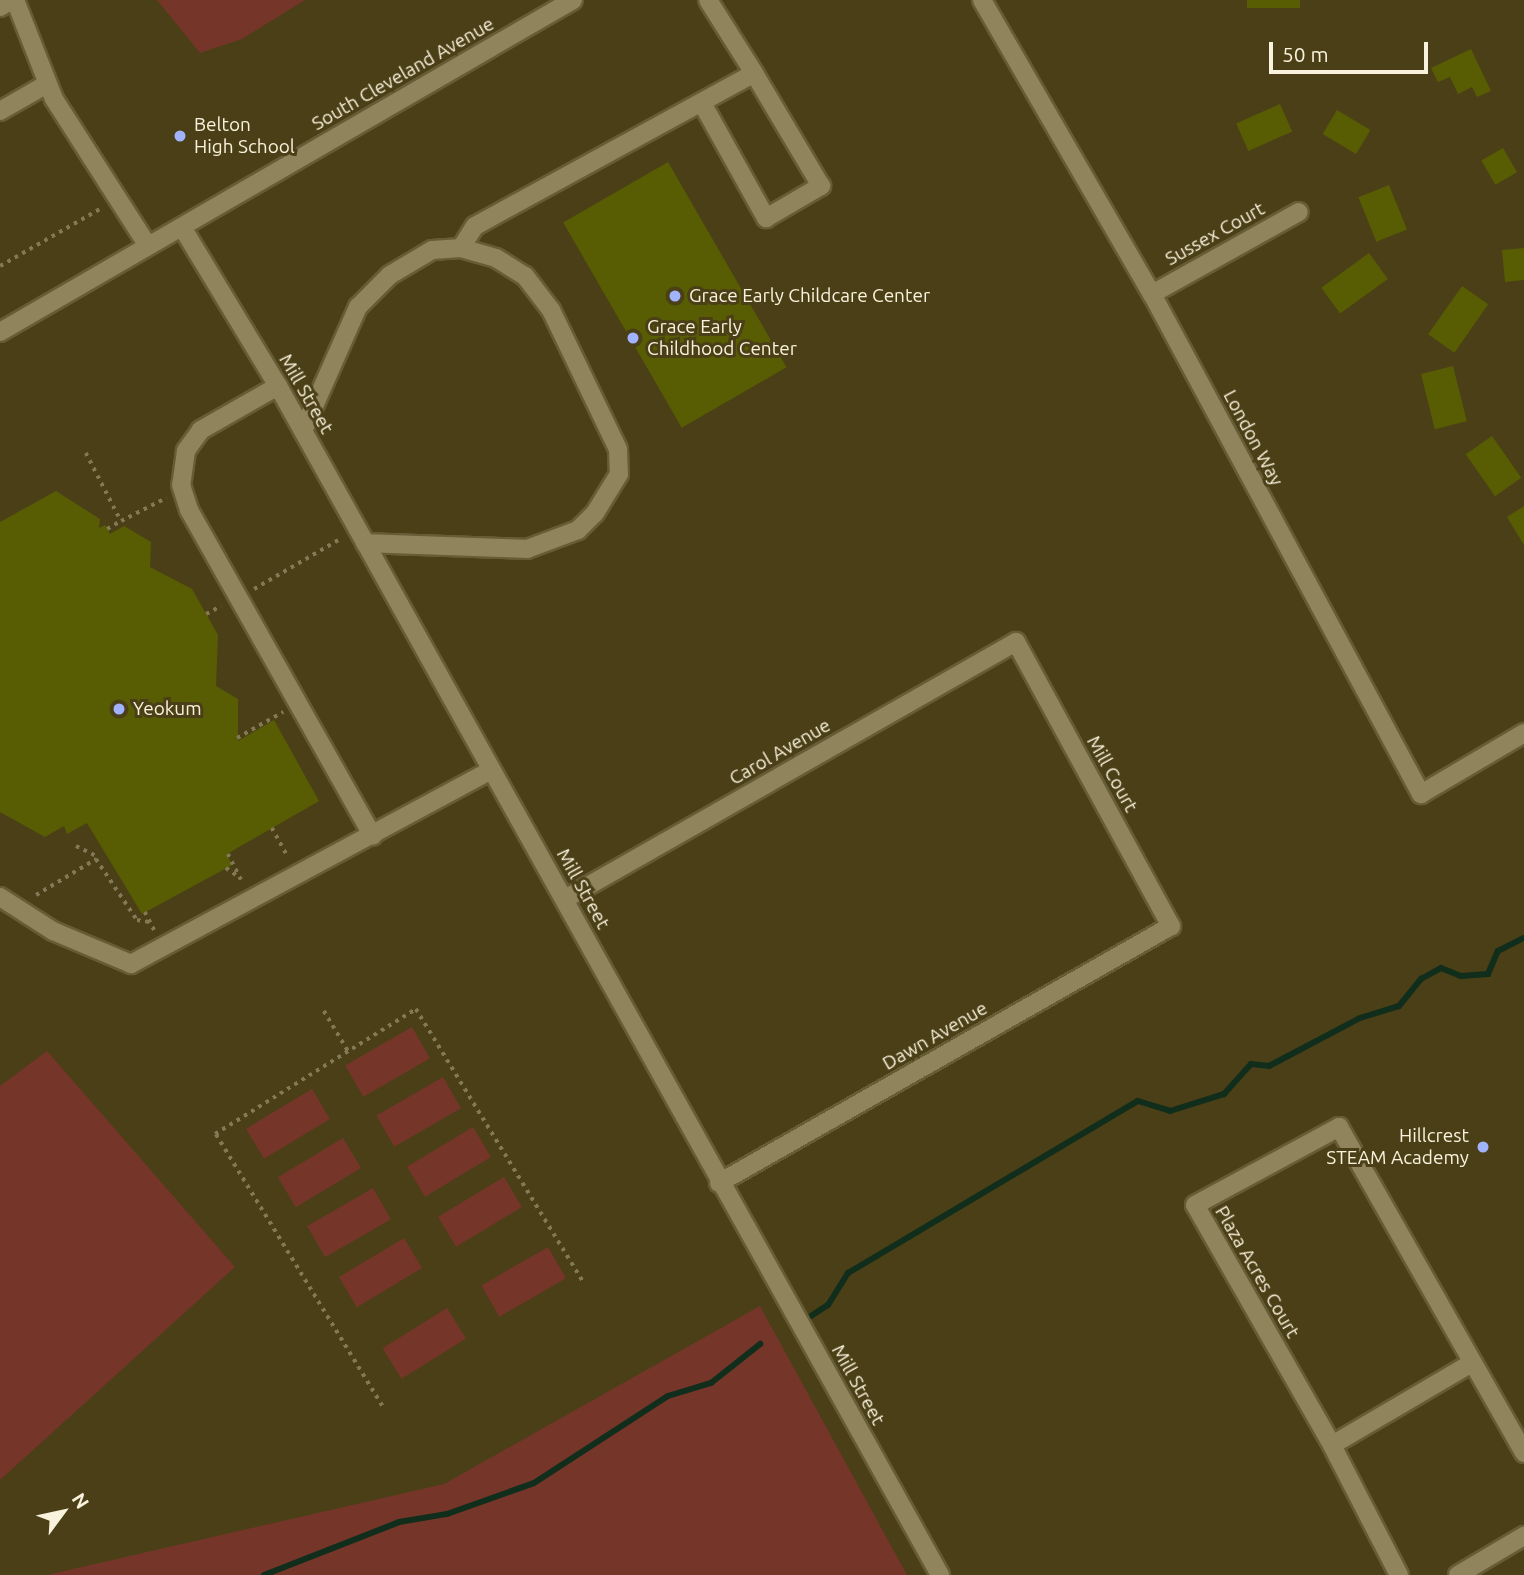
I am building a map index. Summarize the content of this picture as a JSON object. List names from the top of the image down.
{
  "streets": {
    "street": [
      "South Cleveland Avenue",
      "Sussex Court",
      "Mill Street",
      "London Way",
      "Carol Avenue",
      "Mill Court",
      "Dawn Avenue",
      "Plaza Acres Court"
    ]
  },
  "crossings": [
    ["South Cleveland Avenue", "Mill Street"],
    ["Sussex Court", "London Way"],
    ["Mill Street", "Carol Avenue"],
    ["Mill Street", "Dawn Avenue"],
    ["Carol Avenue", "Mill Court"],
    ["Mill Court", "Dawn Avenue"]
  ],
  "places": [
    "Belton High School",
    "Grace Early Childcare Center",
    "Grace Early Childhood Center",
    "Yeokum",
    "Hillcrest STEAM Academy"
  ],
  "scale_bar": "50 m",
  "north": "top right"
}
